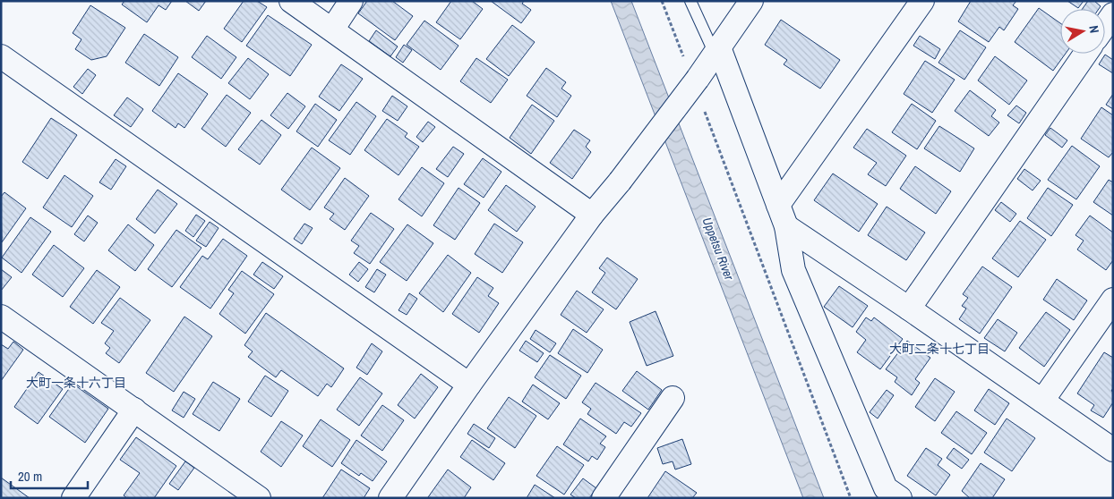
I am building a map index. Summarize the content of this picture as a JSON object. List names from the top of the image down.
{
  "districts": ["大町二条十七丁目", "大町一条十六丁目"],
  "water": ["Uppetsu River"],
  "scale_bar": "20 m",
  "north": "right"
}
